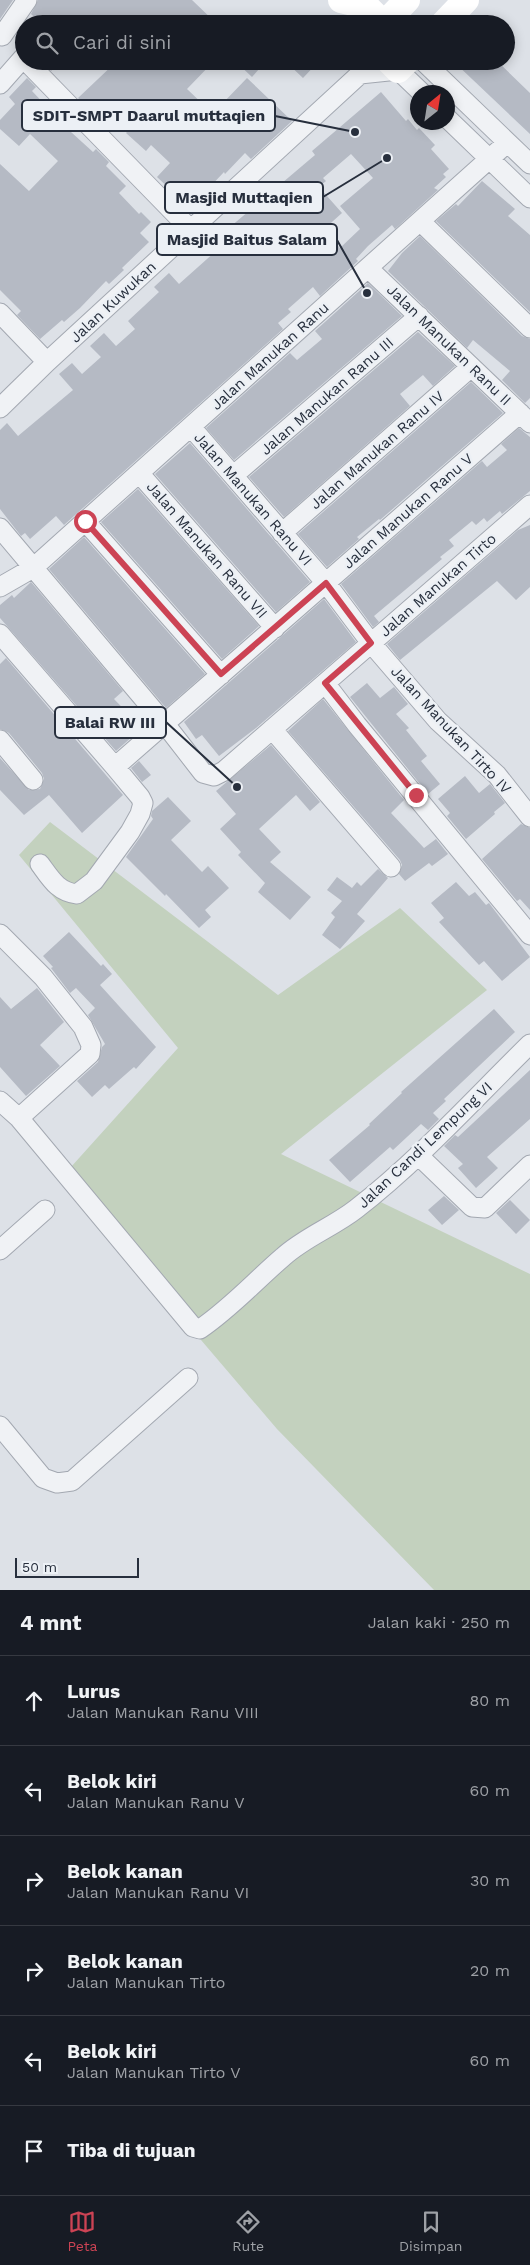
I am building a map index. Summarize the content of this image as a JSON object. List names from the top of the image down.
{
  "streets": {
    "street": [
      "Jalan Kuwukan",
      "Jalan Manukan Ranu II",
      "Jalan Manukan Ranu",
      "Jalan Manukan Ranu III",
      "Jalan Manukan Ranu IV",
      "Jalan Manukan Ranu VI",
      "Jalan Manukan Ranu V",
      "Jalan Manukan Ranu VII",
      "Jalan Manukan Tirto",
      "Jalan Manukan Tirto IV",
      "Jalan Candi Lempung VI"
    ]
  },
  "crossings": [
    ["Jalan Manukan Ranu II", "Jalan Manukan Ranu"],
    ["Jalan Manukan Ranu II", "Jalan Manukan Ranu III"],
    ["Jalan Manukan Ranu II", "Jalan Manukan Ranu IV"],
    ["Jalan Manukan Ranu II", "Jalan Manukan Ranu V"],
    ["Jalan Manukan Ranu", "Jalan Manukan Ranu VI"],
    ["Jalan Manukan Ranu", "Jalan Manukan Ranu VII"],
    ["Jalan Manukan Ranu", "Jalan Manukan Tirto"],
    ["Jalan Manukan Ranu III", "Jalan Manukan Ranu VI"],
    ["Jalan Manukan Ranu IV", "Jalan Manukan Ranu VI"],
    ["Jalan Manukan Ranu VI", "Jalan Manukan Ranu V"],
    ["Jalan Manukan Ranu VI", "Jalan Manukan Tirto"],
    ["Jalan Manukan Ranu VI", "Jalan Manukan Tirto IV"],
    ["Jalan Manukan Ranu V", "Jalan Manukan Ranu VII"],
    ["Jalan Manukan Ranu V", "Jalan Manukan Tirto"],
    ["Jalan Manukan Tirto", "Jalan Manukan Tirto IV"]
  ],
  "places": [
    "SDIT-SMPT Daarul muttaqien",
    "Masjid Muttaqien",
    "Masjid Baitus Salam",
    "Balai RW III"
  ],
  "scale_bar": "50 m",
  "north": "top right",
  "page": {
    "search": "Cari di sini",
    "scale": "50 m",
    "heading": ["4 mnt", "Jalan kaki · 250 m"],
    "list": [
      ["Lurus", "Jalan Manukan Ranu VIII", "80 m"],
      ["Belok kiri", "Jalan Manukan Ranu V", "60 m"],
      ["Belok kanan", "Jalan Manukan Ranu VI", "30 m"],
      ["Belok kanan", "Jalan Manukan Tirto", "20 m"],
      ["Belok kiri", "Jalan Manukan Tirto V", "60 m"],
      "Tiba di tujuan"
    ],
    "nav": ["Peta", "Rute", "Disimpan"]
  }
}
